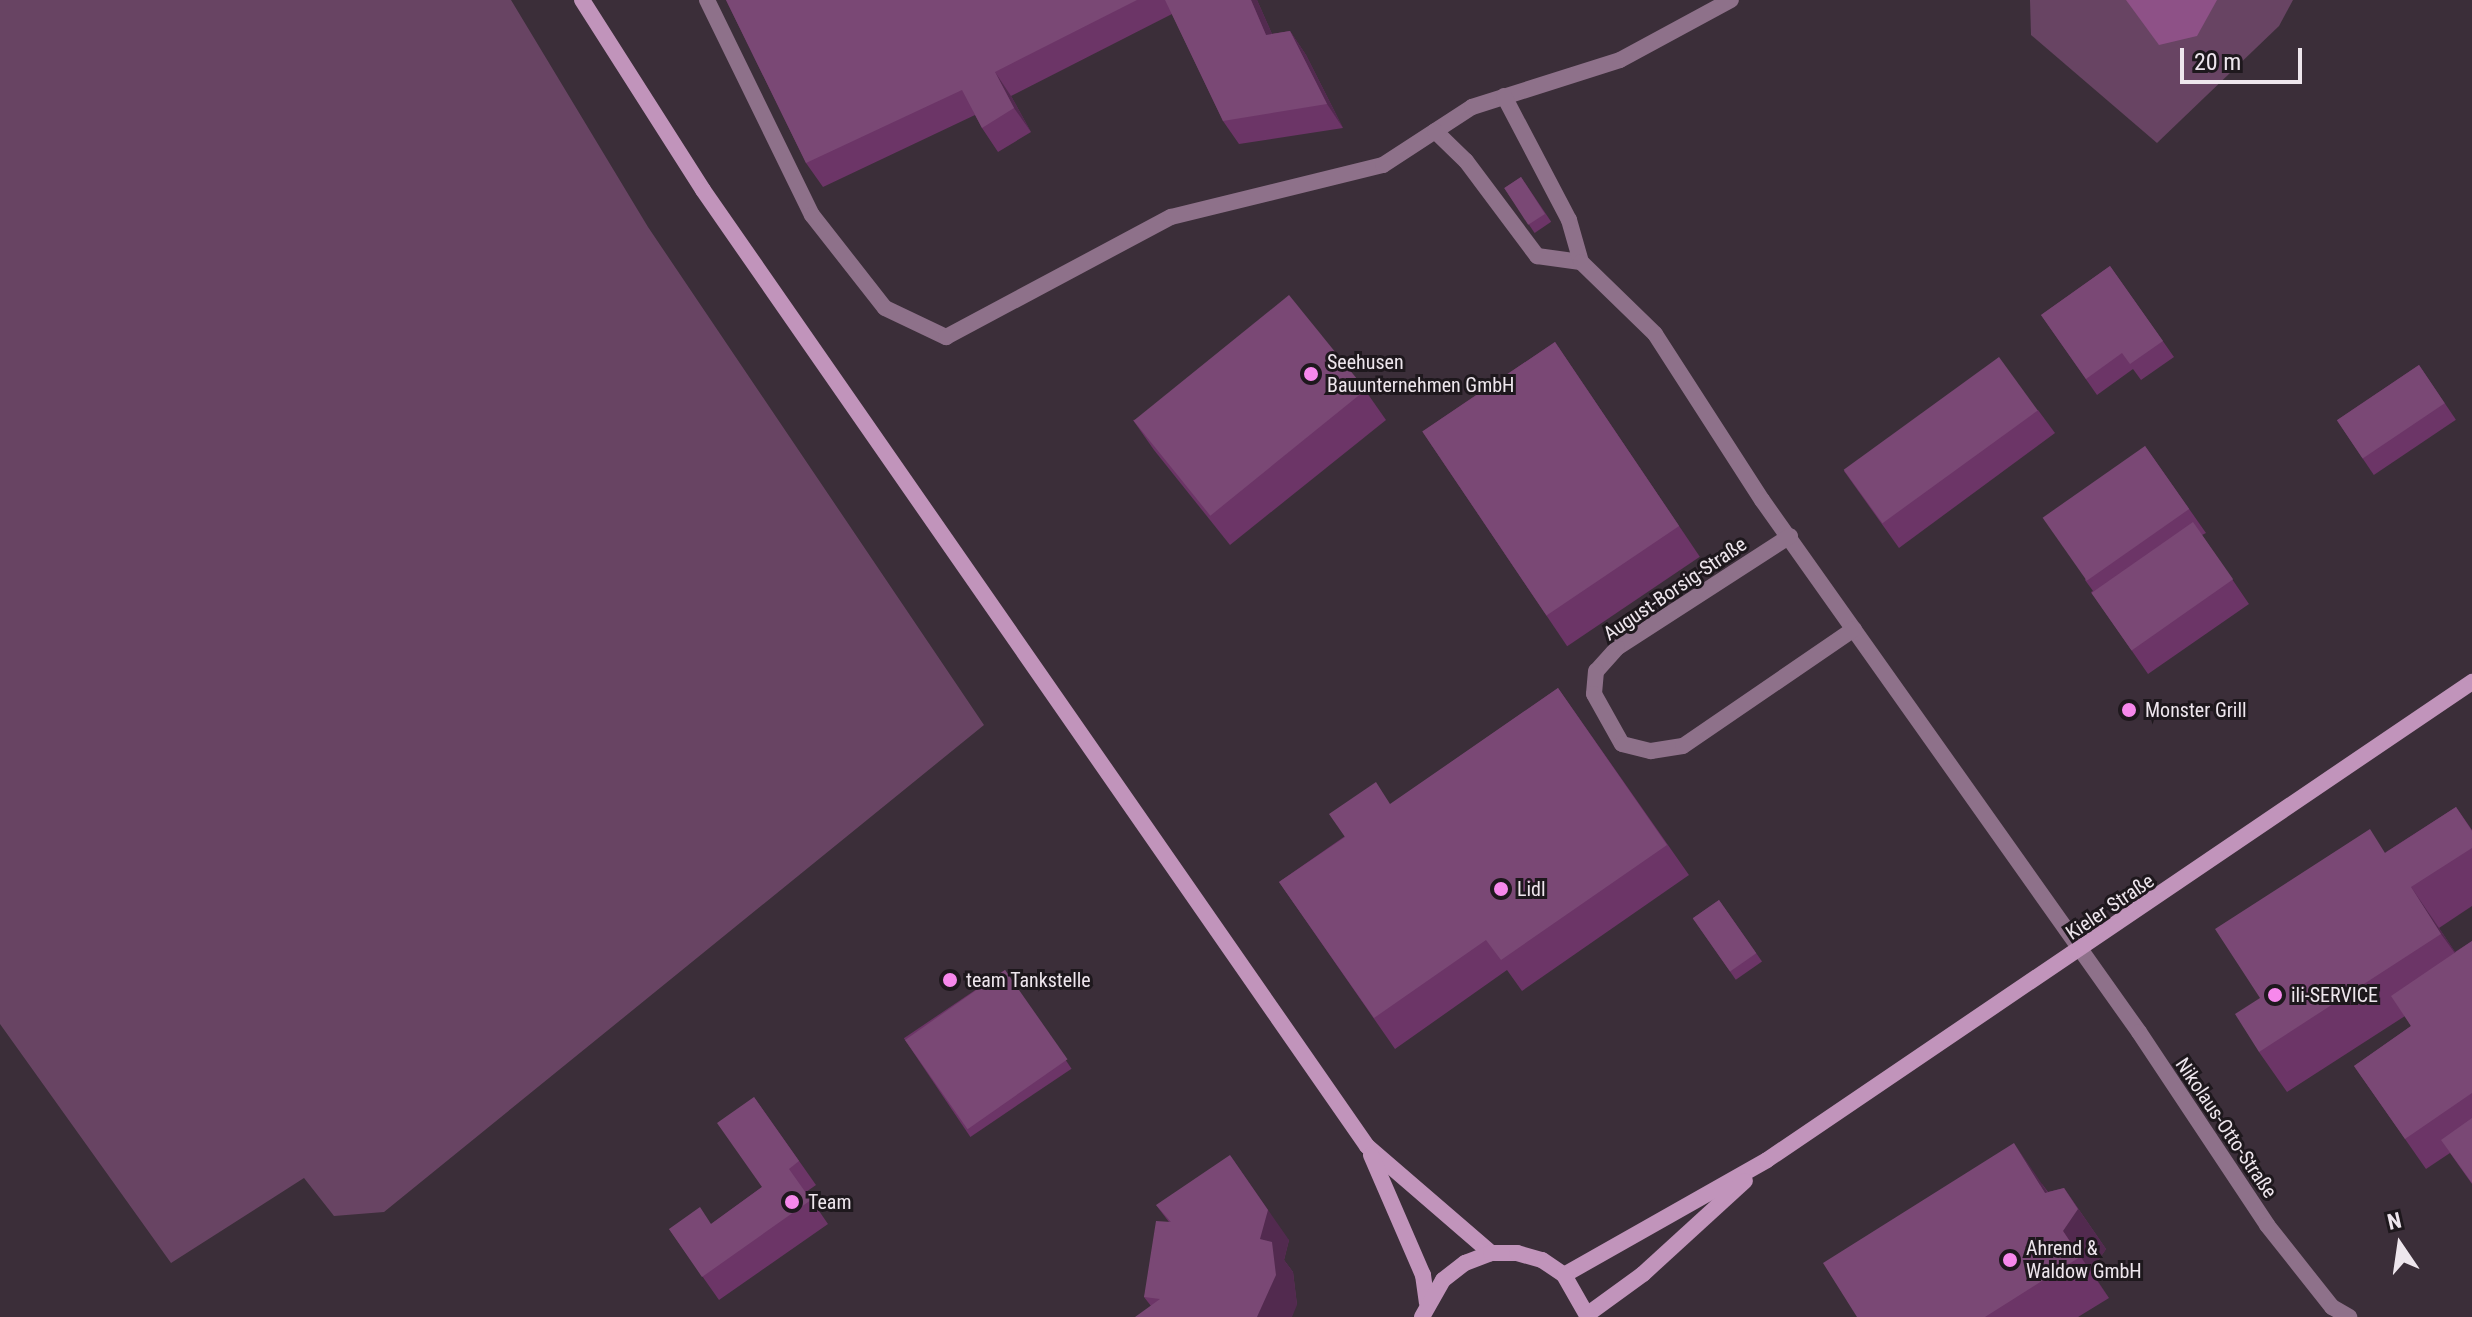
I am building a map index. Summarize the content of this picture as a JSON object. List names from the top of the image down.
{
  "streets": {
    "main road": ["Kieler Straße"],
    "street": ["August-Borsig-Straße", "Nikolaus-Otto-Straße"]
  },
  "crossings": [
    ["Kieler Straße", "Nikolaus-Otto-Straße"]
  ],
  "places": [
    "Seehusen Bauunternehmen GmbH",
    "Monster Grill",
    "Lidl",
    "team Tankstelle",
    "ili-SERVICE",
    "Team",
    "Ahrend & Waldow GmbH"
  ],
  "scale_bar": "20 m",
  "north": "top"
}
